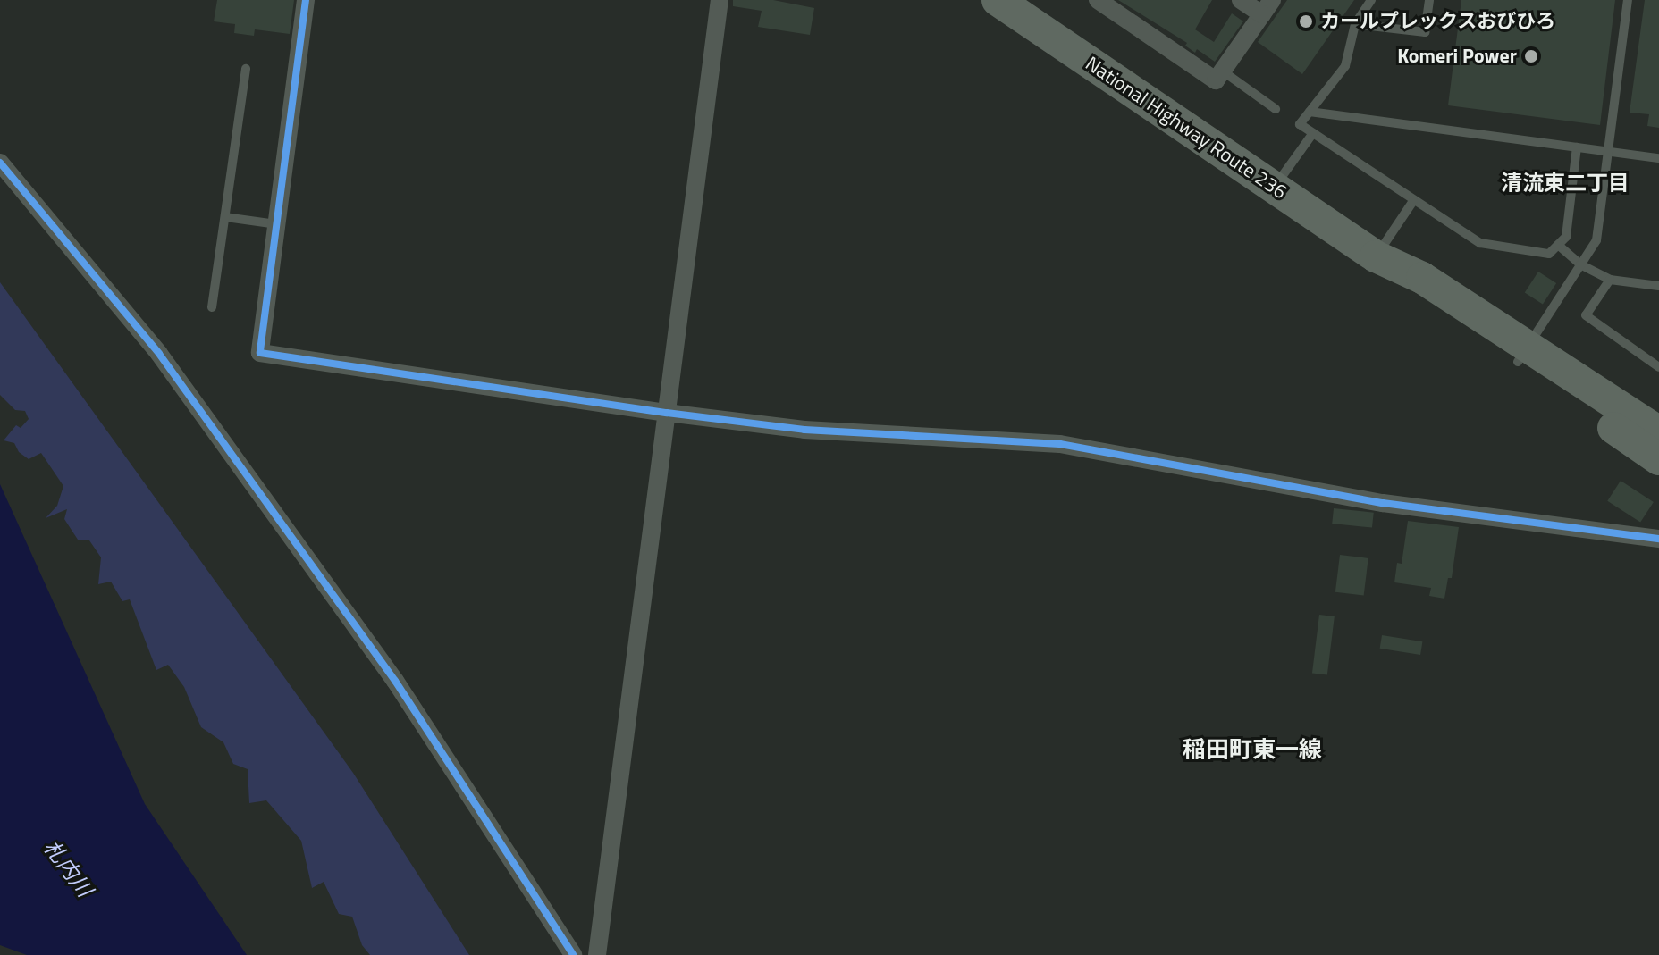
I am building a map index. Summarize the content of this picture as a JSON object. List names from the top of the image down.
{
  "streets": {
    "highway": ["National Highway Route 236"]
  },
  "districts": ["清流東二丁目", "稲田町東一線"],
  "water": ["札内川"],
  "places": ["カールプレックスおびひろ", "Komeri Power"]
}
